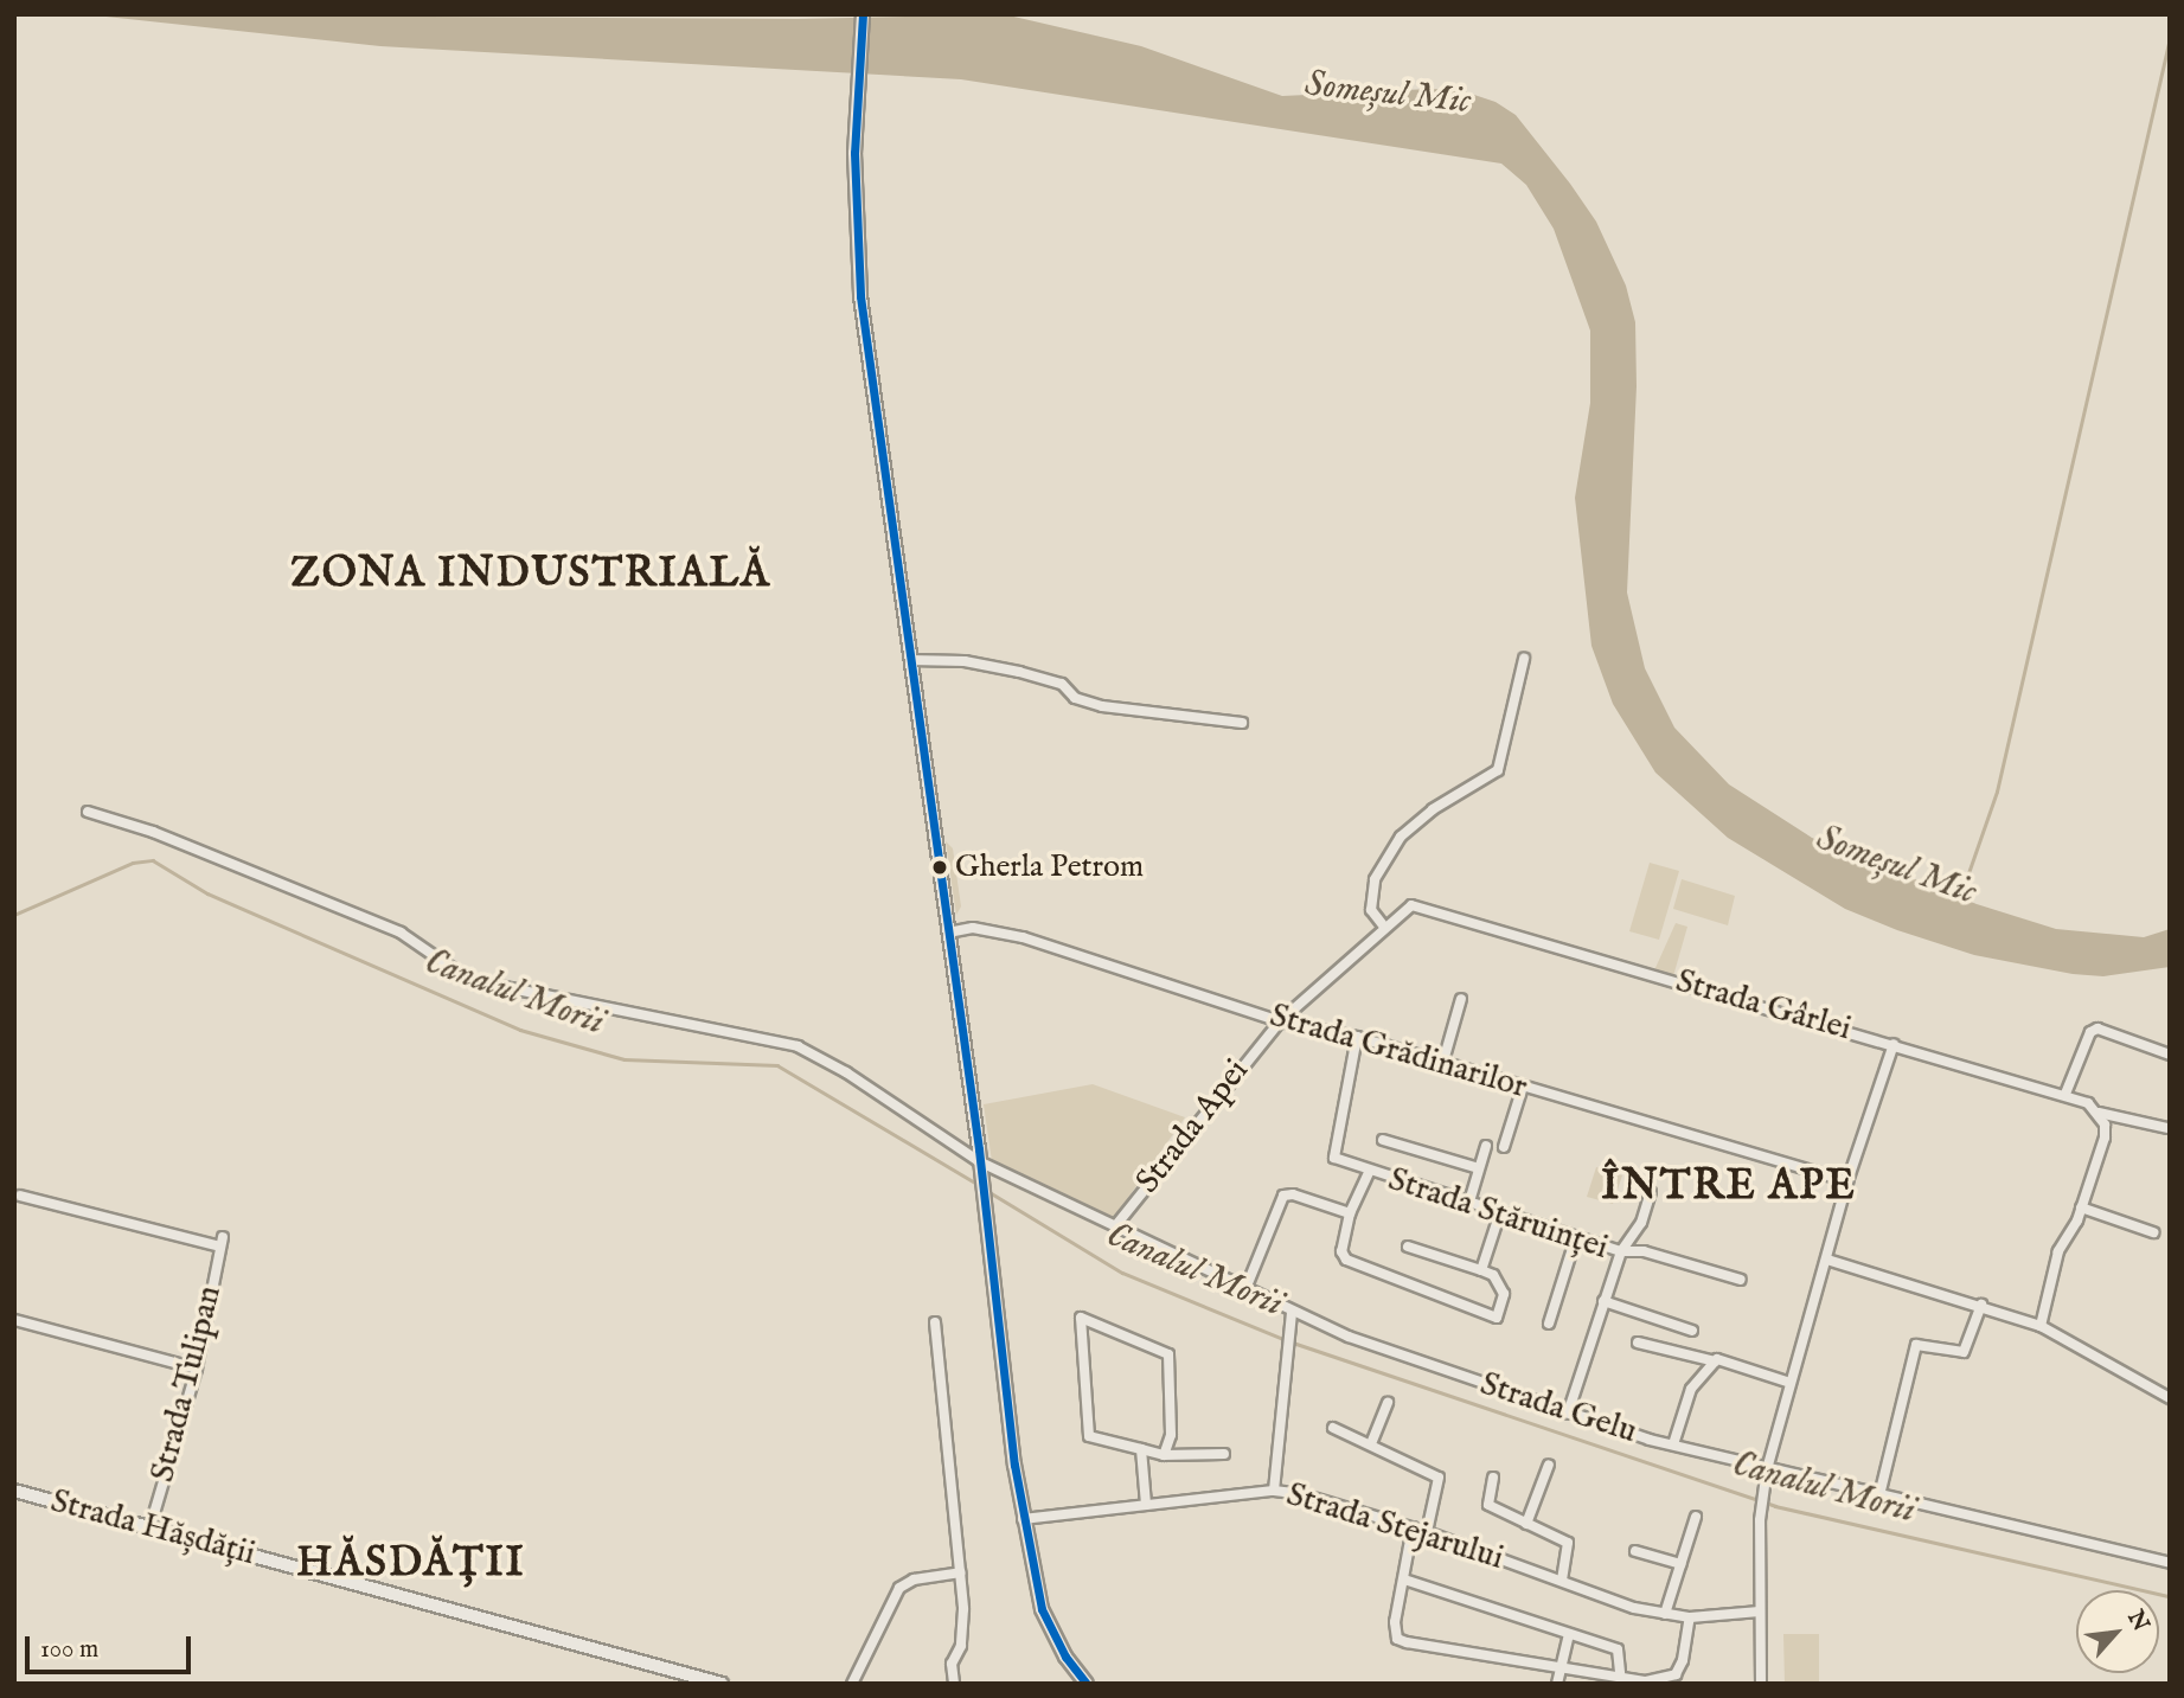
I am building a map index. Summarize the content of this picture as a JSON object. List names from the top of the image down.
{
  "streets": {
    "main road": ["Strada Hășdății"],
    "street": [
      "Strada Gârlei",
      "Strada Grădinarilor",
      "Strada Apei",
      "Strada Stăruinței",
      "Strada Tulipan",
      "Strada Gelu",
      "Strada Stejarului"
    ]
  },
  "crossings": [
    ["Strada Gârlei", "Strada Apei"],
    ["Strada Grădinarilor", "Strada Apei"],
    ["Strada Grădinarilor", "Strada Stăruinței"],
    ["Strada Apei", "Strada Gelu"],
    ["Strada Stăruinței", "Strada Gelu"],
    ["Strada Tulipan", "Strada Hășdății"]
  ],
  "districts": ["ZONA INDUSTRIALĂ", "ÎNTRE APE", "HĂSDĂȚII"],
  "water": ["Someșul Mic", "Canalul Morii"],
  "places": ["Gherla Petrom"],
  "scale_bar": "100 m",
  "north": "top right"
}
